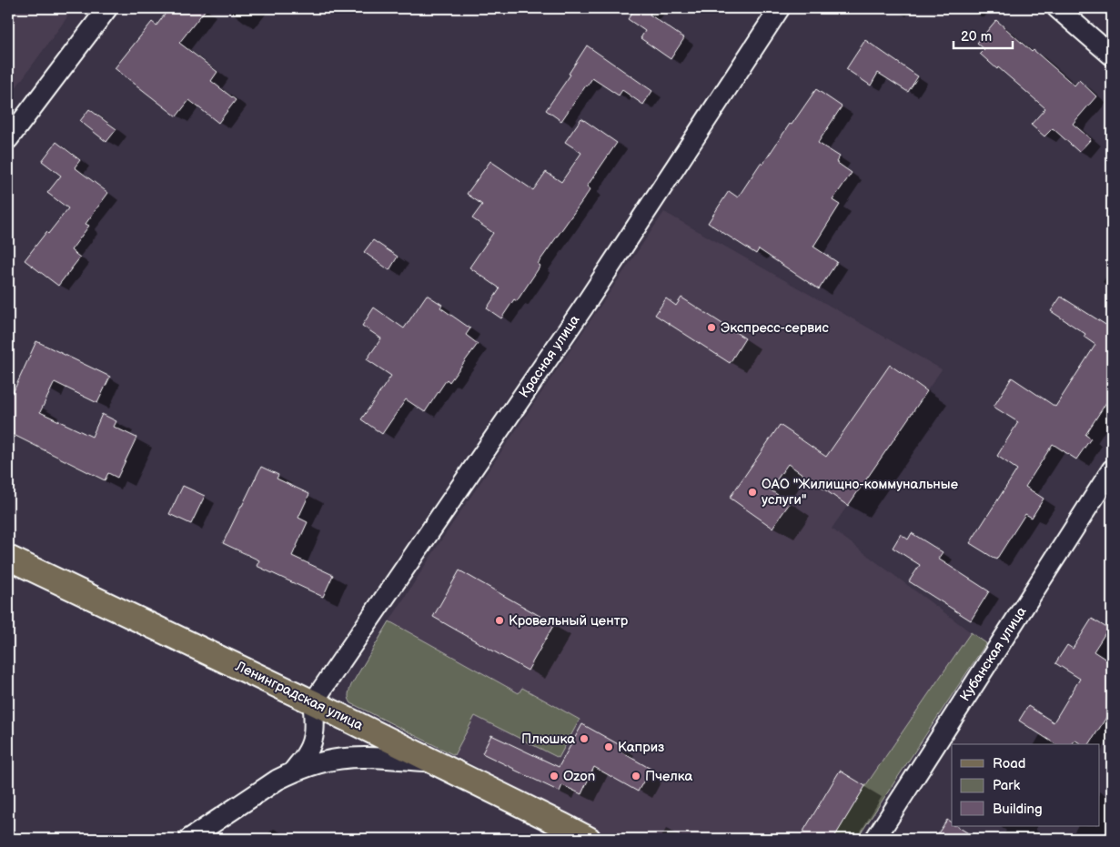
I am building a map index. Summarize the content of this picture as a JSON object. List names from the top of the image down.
{
  "streets": {
    "main road": ["Ленинградская улица"],
    "street": ["Красная улица", "Кубанская улица"]
  },
  "crossings": [
    ["Красная улица", "Ленинградская улица"]
  ],
  "places": [
    "Экспресс-сервис",
    "ОАО \"Жилищно-коммунальные услуги\"",
    "Кровельный центр",
    "Плюшка",
    "Каприз",
    "Ozon",
    "Пчелка"
  ],
  "legend": ["Road", "Park", "Building"],
  "scale_bar": "20 m"
}
